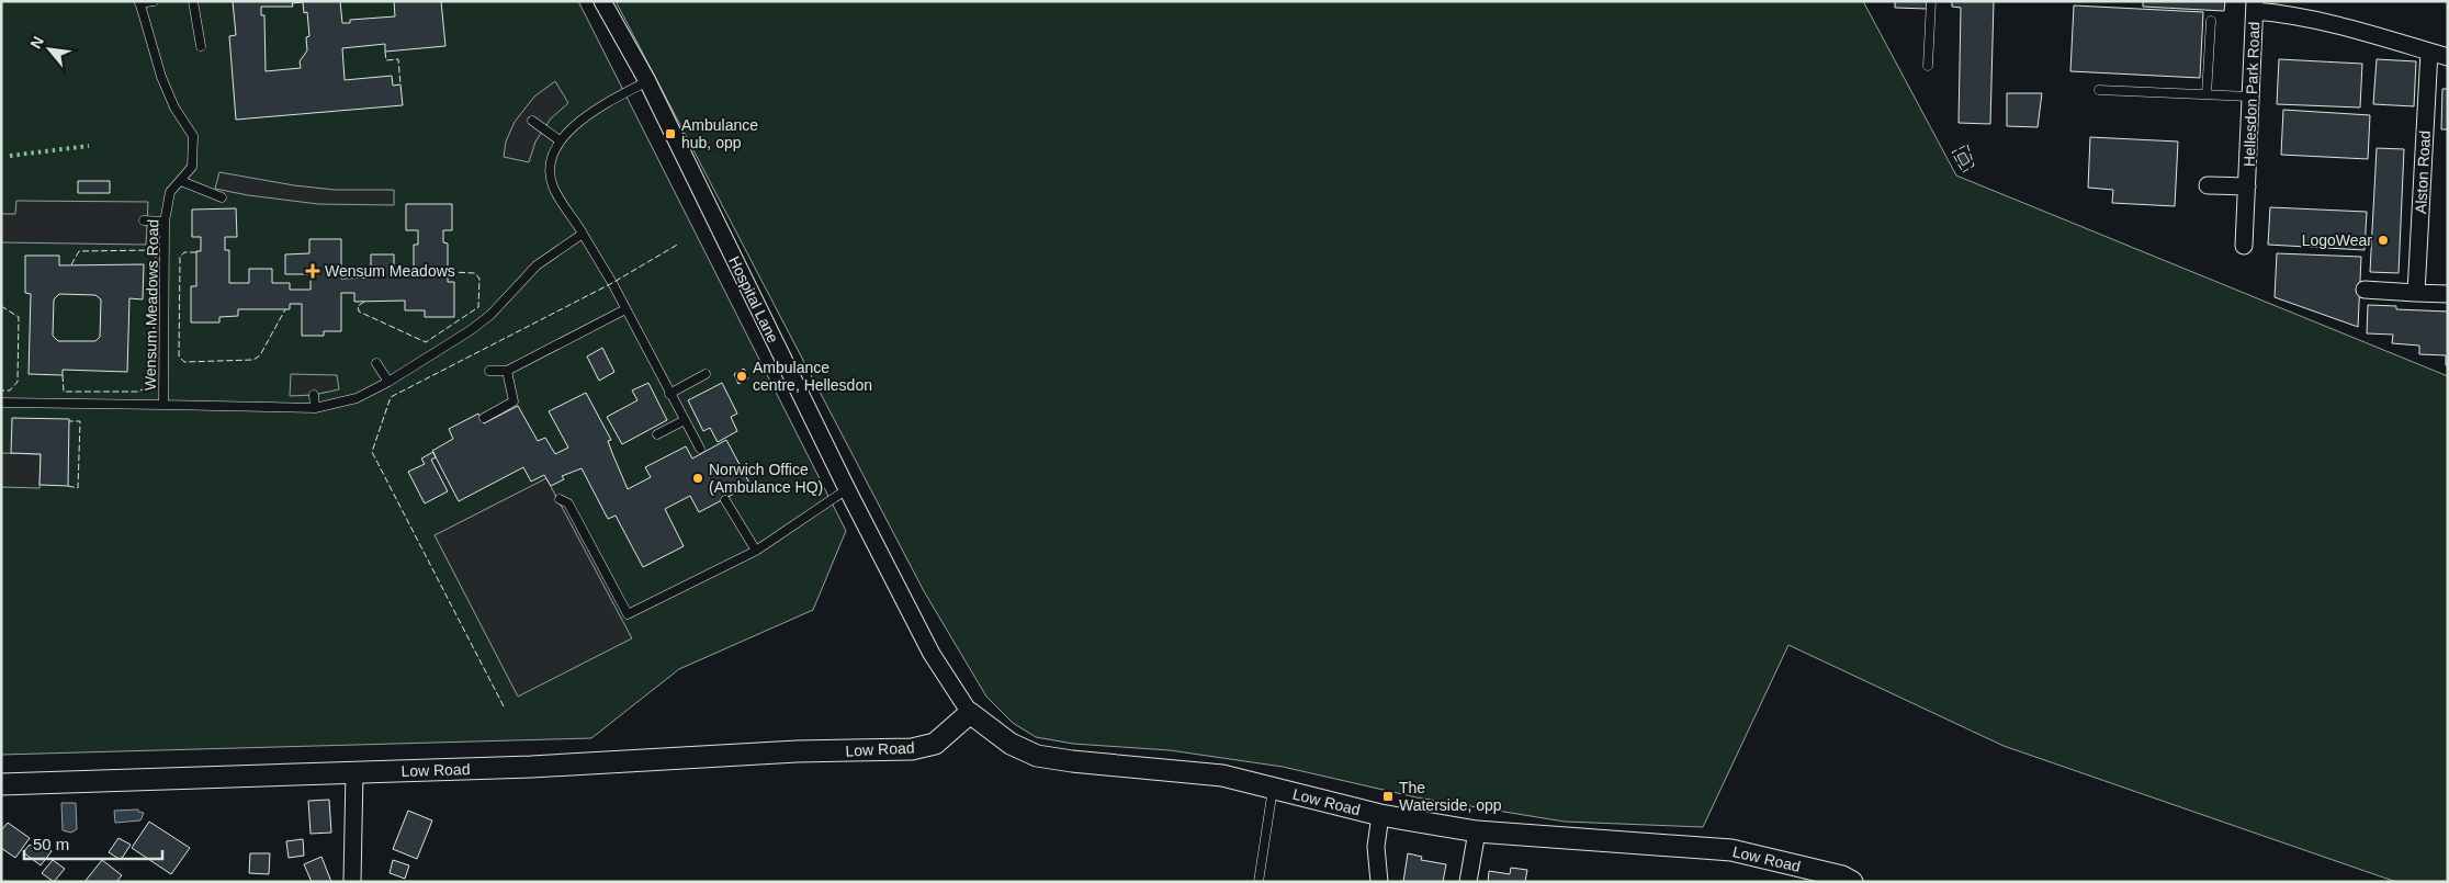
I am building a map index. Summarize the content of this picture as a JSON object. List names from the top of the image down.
{
  "streets": {
    "street": [
      "Hellesdon Park Road",
      "Alston Road",
      "Hospital Lane",
      "Low Road"
    ],
    "lane": ["Wensum Meadows Road"]
  },
  "crossings": [
    ["Hellesdon Park Road", "Alston Road"],
    ["Hospital Lane", "Low Road"]
  ],
  "places": {
    "transit": ["Ambulance hub, opp", "The Waterside, opp"],
    "other": ["LogoWear", "Ambulance centre, Hellesdon", "Norwich Office (Ambulance HQ)"],
    "health": ["Wensum Meadows"]
  },
  "scale_bar": "50 m",
  "north": "top left"
}
